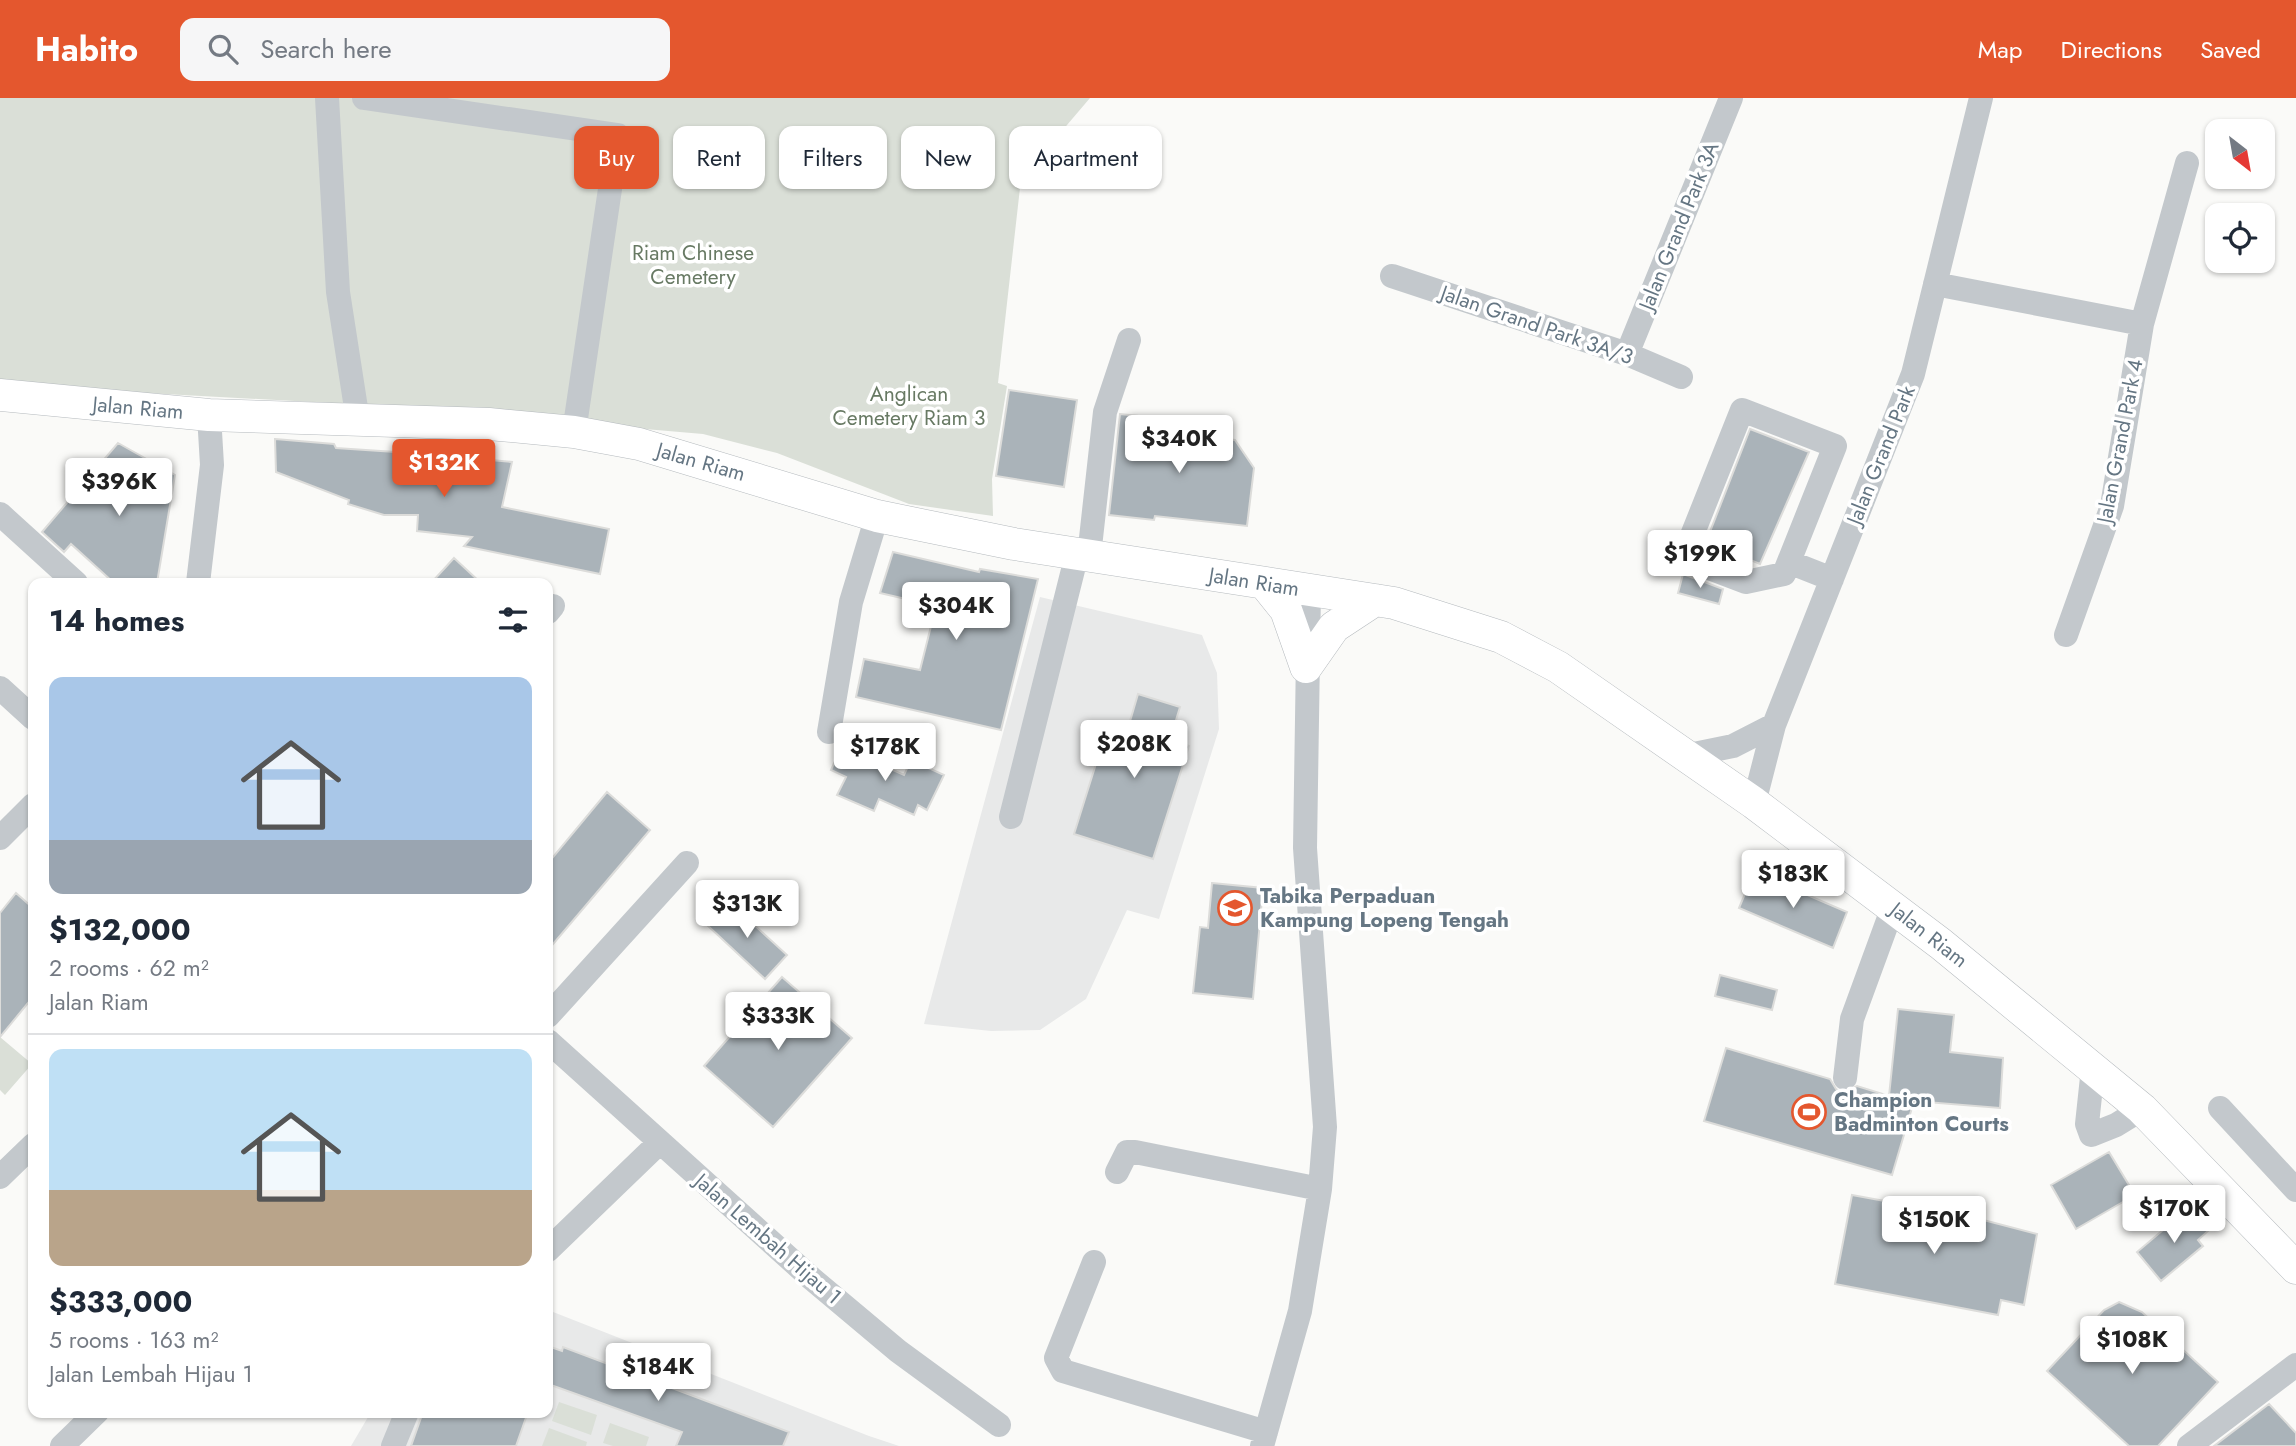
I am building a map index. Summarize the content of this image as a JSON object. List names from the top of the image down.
{
  "streets": {
    "main road": ["Jalan Riam"],
    "street": [
      "Jalan Grand Park 3A",
      "Jalan Grand Park 3A/3",
      "Jalan Grand Park 4",
      "Jalan Grand Park",
      "Jalan Lembah Hijau 1"
    ]
  },
  "crossings": [
    ["Jalan Grand Park 3A", "Jalan Grand Park 3A/3"],
    ["Jalan Riam", "Jalan Grand Park"]
  ],
  "parks": ["Riam Chinese Cemetery", "Anglican Cemetery Riam 3"],
  "places": {
    "school or university": ["Tabika Perpaduan Kampung Lopeng Tengah"],
    "sports": ["Champion Badminton Courts"]
  },
  "north": "bottom right",
  "page": {
    "header": "Habito",
    "search": "Search here",
    "nav": ["Map", "Directions", "Saved"],
    "chip": [
      "Buy",
      "Rent",
      "Filters",
      "New",
      "Apartment"
    ],
    "price": [
      "$340K",
      "$132K",
      "$396K",
      "$199K",
      "$304K",
      "$208K",
      "$178K",
      "$183K",
      "$313K",
      "$333K",
      "$170K",
      "$150K",
      "$108K",
      "$184K"
    ],
    "heading": "14 homes",
    "list": [
      {
        "name": "$132,000",
        "note": "2 rooms · 62 m² · Jalan Riam"
      },
      {
        "name": "$333,000",
        "note": "5 rooms · 163 m² · Jalan Lembah Hijau 1"
      }
    ]
  }
}
